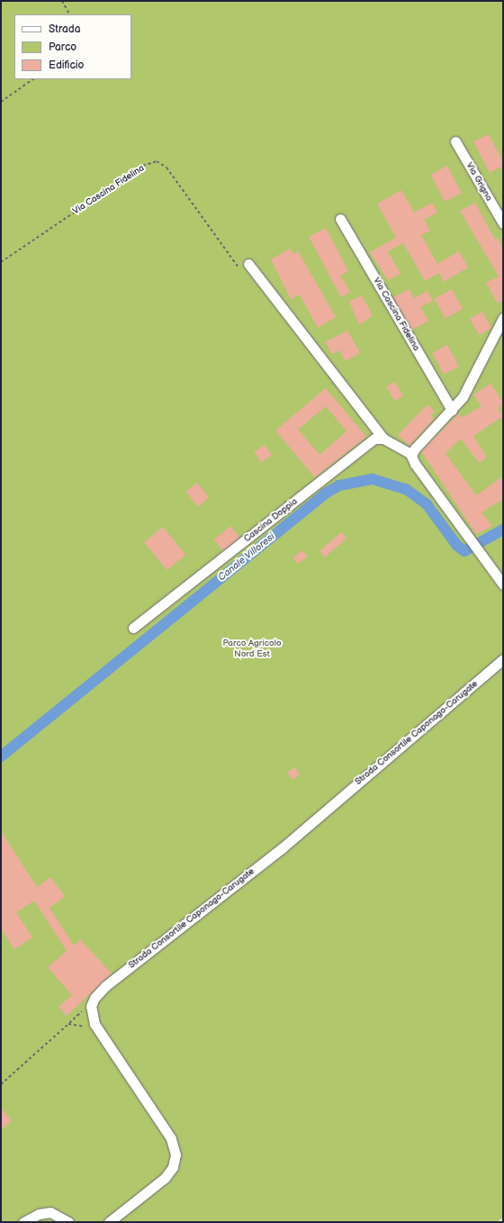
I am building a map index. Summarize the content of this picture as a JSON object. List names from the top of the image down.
{
  "streets": {
    "street": [
      "Via Grigna",
      "Via Cascina Fidelina",
      "Cascina Doppia",
      "Strada Consortile Caponago-Carugate"
    ]
  },
  "water": ["Canale Villoresi"],
  "parks": ["Parco Agricolo Nord Est"],
  "legend": ["Strada", "Parco", "Edificio"]
}
